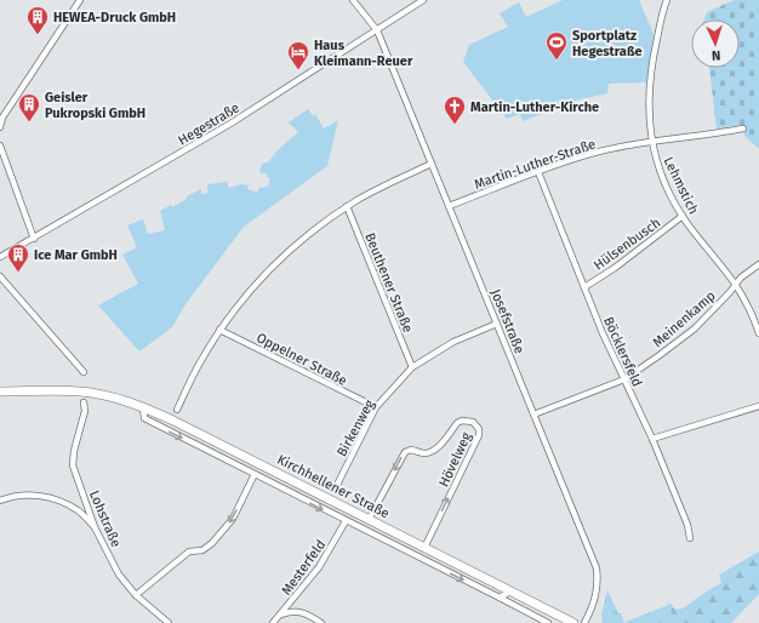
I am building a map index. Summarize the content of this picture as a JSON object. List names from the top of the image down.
{
  "streets": {
    "main road": ["Kirchhellener Straße"],
    "street": [
      "Hegestraße",
      "Martin-Luther-Straße",
      "Lehmstich",
      "Hülsenbusch",
      "Beuthener Straße",
      "Meinenkamp",
      "Josefstraße",
      "Böcklersfeld",
      "Oppelner Straße",
      "Birkenweg",
      "Hövelweg",
      "Lohstraße",
      "Mesterfeld"
    ]
  },
  "crossings": [
    ["Hegestraße", "Josefstraße"],
    ["Martin-Luther-Straße", "Lehmstich"],
    ["Martin-Luther-Straße", "Josefstraße"],
    ["Martin-Luther-Straße", "Böcklersfeld"],
    ["Lehmstich", "Hülsenbusch"],
    ["Lehmstich", "Meinenkamp"],
    ["Hülsenbusch", "Böcklersfeld"],
    ["Beuthener Straße", "Birkenweg"],
    ["Meinenkamp", "Josefstraße"],
    ["Meinenkamp", "Böcklersfeld"],
    ["Josefstraße", "Birkenweg"],
    ["Oppelner Straße", "Birkenweg"],
    ["Hövelweg", "Kirchhellener Straße"],
    ["Kirchhellener Straße", "Mesterfeld"]
  ],
  "places": {
    "building": ["HEWEA-Druck GmbH", "Geisler Pukropski GmbH", "Ice Mar GmbH"],
    "sports": ["Sportplatz Hegestraße"],
    "hotel": ["Haus Kleimann-Reuer"],
    "church": ["Martin-Luther-Kirche"]
  },
  "north": "bottom"
}
